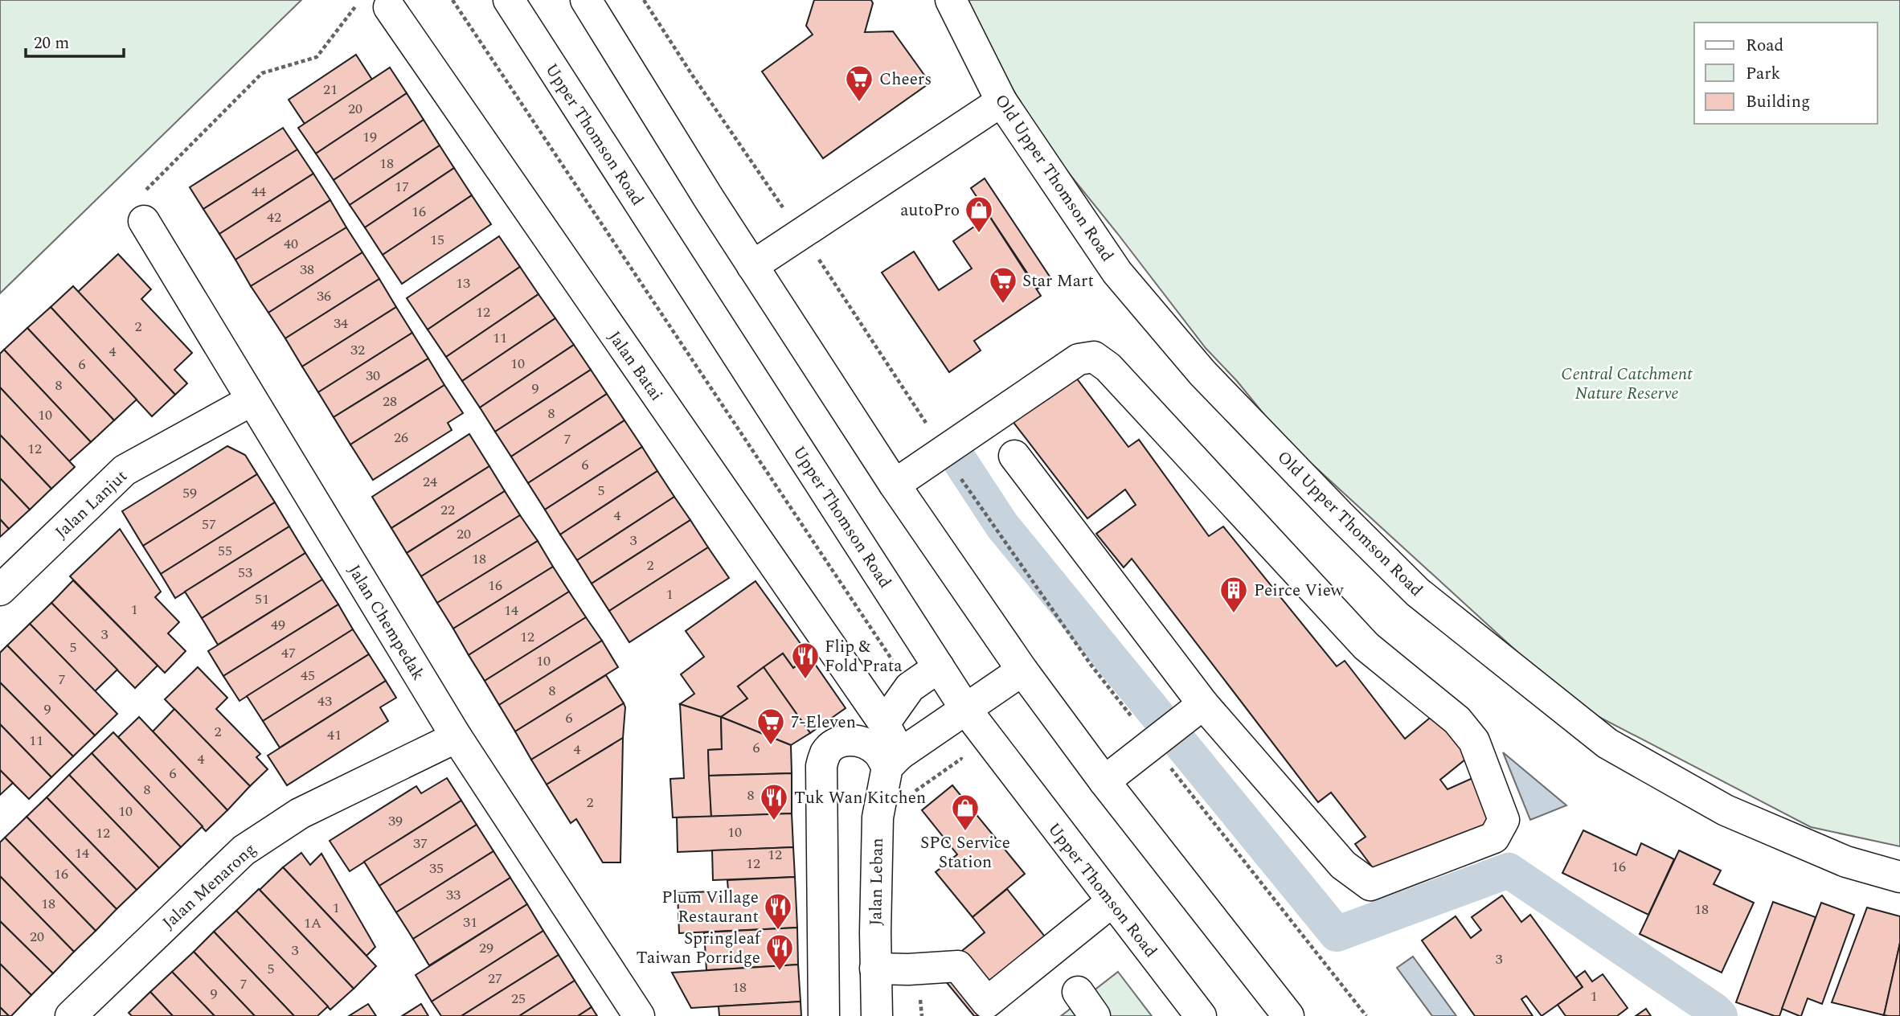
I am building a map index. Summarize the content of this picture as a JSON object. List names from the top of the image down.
{
  "streets": {
    "street": [
      "Upper Thomson Road",
      "Old Upper Thomson Road",
      "Jalan Batai",
      "Jalan Lanjut",
      "Jalan Chempedak",
      "Jalan Leban",
      "Jalan Menarong"
    ]
  },
  "crossings": [
    ["Jalan Lanjut", "Jalan Chempedak"],
    ["Jalan Chempedak", "Jalan Menarong"]
  ],
  "parks": ["Central Catchment Nature Reserve"],
  "places": {
    "supermarket": ["Cheers", "Star Mart", "7-Eleven"],
    "shop": ["autoPro", "SPC Service Station"],
    "building": ["Peirce View"],
    "restaurant": [
      "Flip & Fold Prata",
      "Tuk Wan Kitchen",
      "Plum Village Restaurant",
      "Springleaf Taiwan Porridge"
    ]
  },
  "house_numbers": [
    "21",
    "20",
    "19",
    "18",
    "17",
    "44",
    "16",
    "42",
    "15",
    "40",
    "38",
    "13",
    "36",
    "12",
    "34",
    "2",
    "11",
    "32",
    "4",
    "10",
    "6",
    "30",
    "8",
    "9",
    "28",
    "8",
    "10",
    "26",
    "7",
    "12",
    "6",
    "24",
    "5",
    "59",
    "22",
    "4",
    "57",
    "20",
    "3",
    "55",
    "18",
    "2",
    "53",
    "16",
    "1",
    "51",
    "1",
    "14",
    "49",
    "3",
    "12",
    "5",
    "47",
    "10",
    "45",
    "7",
    "8",
    "43",
    "9",
    "6",
    "2",
    "41",
    "11",
    "6",
    "4",
    "4",
    "6",
    "8",
    "8",
    "2",
    "10",
    "39",
    "10",
    "12",
    "37",
    "14",
    "12",
    "12",
    "16",
    "35",
    "16",
    "33",
    "18",
    "1",
    "18",
    "31",
    "1A",
    "20",
    "29",
    "3",
    "3",
    "5",
    "27",
    "7",
    "18",
    "9",
    "1",
    "25"
  ],
  "legend": ["Road", "Park", "Building"],
  "scale_bar": "20 m"
}
